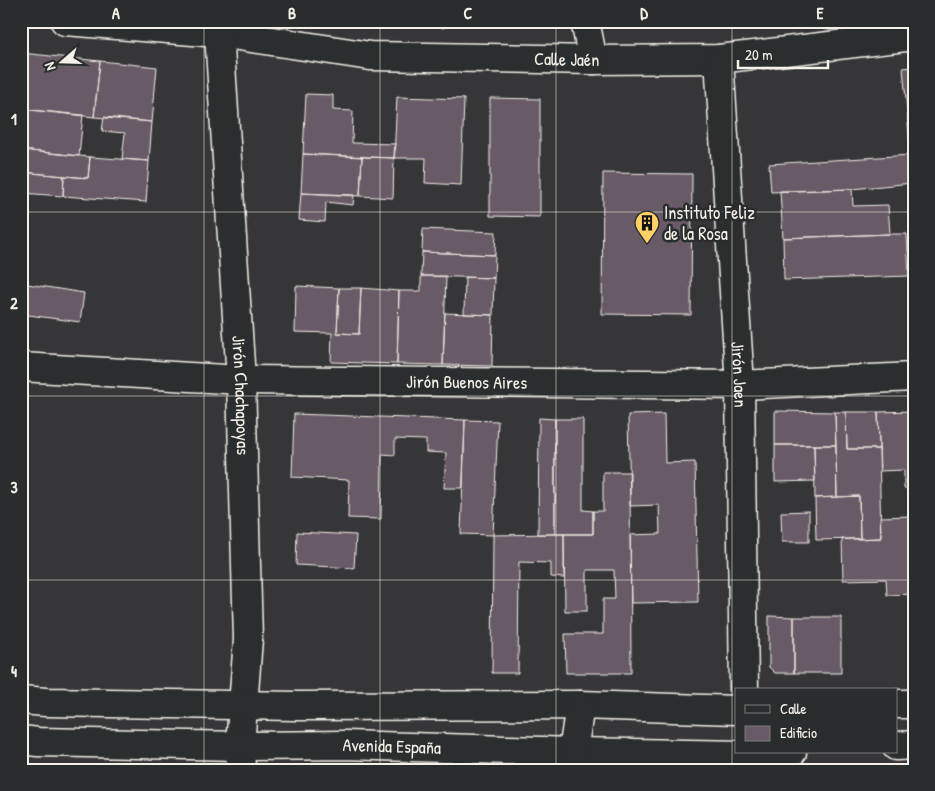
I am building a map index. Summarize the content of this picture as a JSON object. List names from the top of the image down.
{
  "streets": {
    "street": [
      "Calle Jaén",
      "Jirón Jaen",
      "Jirón Buenos Aires",
      "Jirón Chachapoyas",
      "Avenida España"
    ]
  },
  "crossings": [
    ["Calle Jaén", "Jirón Jaen"],
    ["Calle Jaén", "Jirón Chachapoyas"],
    ["Jirón Jaen", "Jirón Buenos Aires"],
    ["Jirón Buenos Aires", "Jirón Chachapoyas"],
    ["Jirón Chachapoyas", "Avenida España"]
  ],
  "places": {
    "building": ["Instituto Feliz de la Rosa"]
  },
  "legend": ["Calle", "Edificio"],
  "scale_bar": "20 m",
  "north": "left",
  "grid": {
    "columns": [
      "A",
      "B",
      "C",
      "D",
      "E"
    ],
    "rows": [
      "1",
      "2",
      "3",
      "4"
    ]
  }
}
